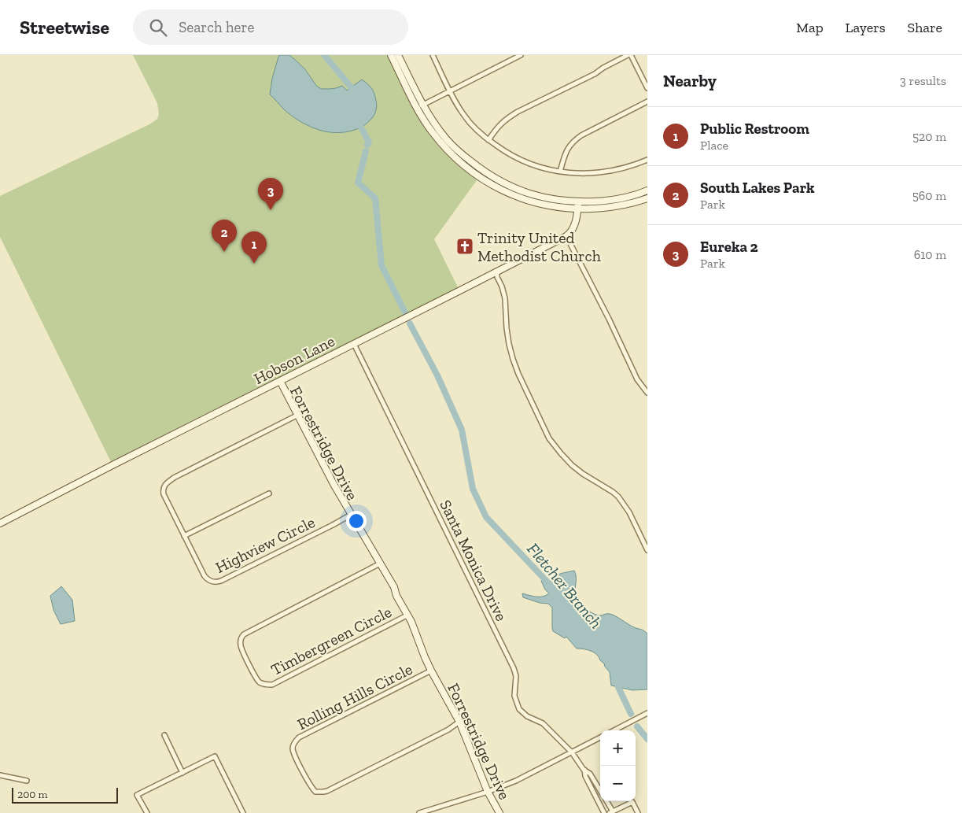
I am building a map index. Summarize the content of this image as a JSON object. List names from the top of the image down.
{
  "streets": {
    "street": [
      "Hobson Lane",
      "Forrestridge Drive",
      "Highview Circle",
      "Santa Monica Drive",
      "Timbergreen Circle",
      "Rolling Hills Circle"
    ]
  },
  "crossings": [
    ["Hobson Lane", "Forrestridge Drive"],
    ["Hobson Lane", "Santa Monica Drive"],
    ["Forrestridge Drive", "Highview Circle"],
    ["Forrestridge Drive", "Timbergreen Circle"],
    ["Forrestridge Drive", "Rolling Hills Circle"]
  ],
  "water": ["Fletcher Branch"],
  "places": {
    "church": ["Trinity United Methodist Church"]
  },
  "scale_bar": "200 m",
  "page": {
    "header": "Streetwise",
    "search": "Search here",
    "nav": ["Map", "Layers", "Share"],
    "heading": ["Nearby", "3 results"],
    "list": [
      {
        "mark": "1",
        "name": "Public Restroom",
        "note": "Place",
        "value": "520 m"
      },
      {
        "mark": "2",
        "name": "South Lakes Park",
        "note": "Park",
        "value": "560 m"
      },
      {
        "mark": "3",
        "name": "Eureka 2",
        "note": "Park",
        "value": "610 m"
      }
    ],
    "pins": ["3", "2", "1"],
    "map_buttons": ["+", "−"],
    "scale": "200 m"
  }
}
